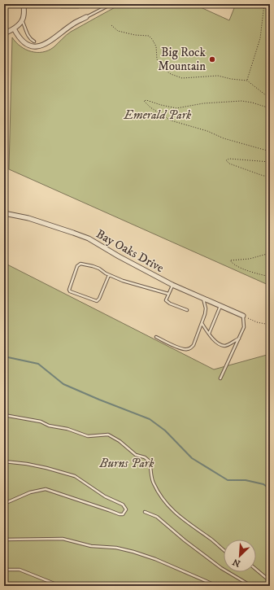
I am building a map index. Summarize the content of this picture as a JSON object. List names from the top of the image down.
{
  "streets": {
    "street": ["Bay Oaks Drive"]
  },
  "parks": ["Emerald Park", "Burns Park"],
  "places": ["Big Rock Mountain"],
  "north": "bottom left"
}
